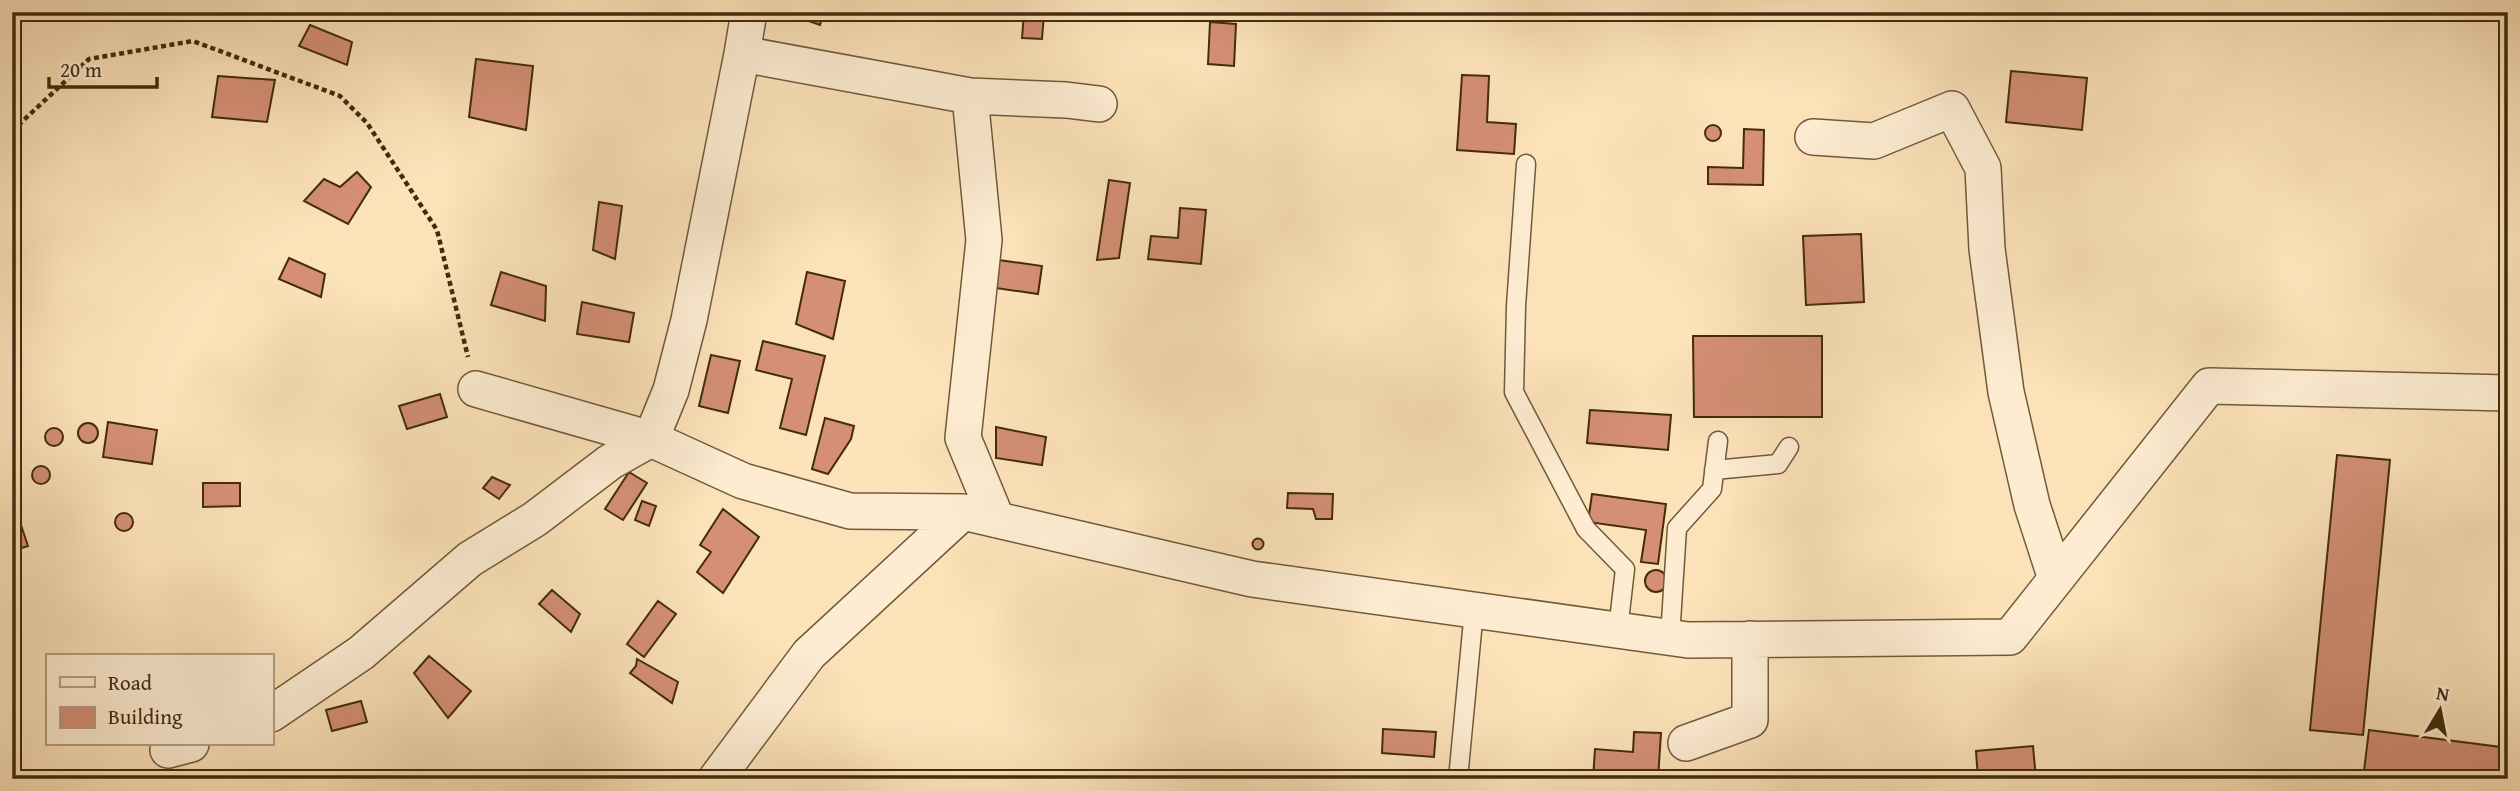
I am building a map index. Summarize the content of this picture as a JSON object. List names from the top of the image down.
{
  "legend": ["Road", "Building"],
  "scale_bar": "20 m",
  "north": "top"
}
